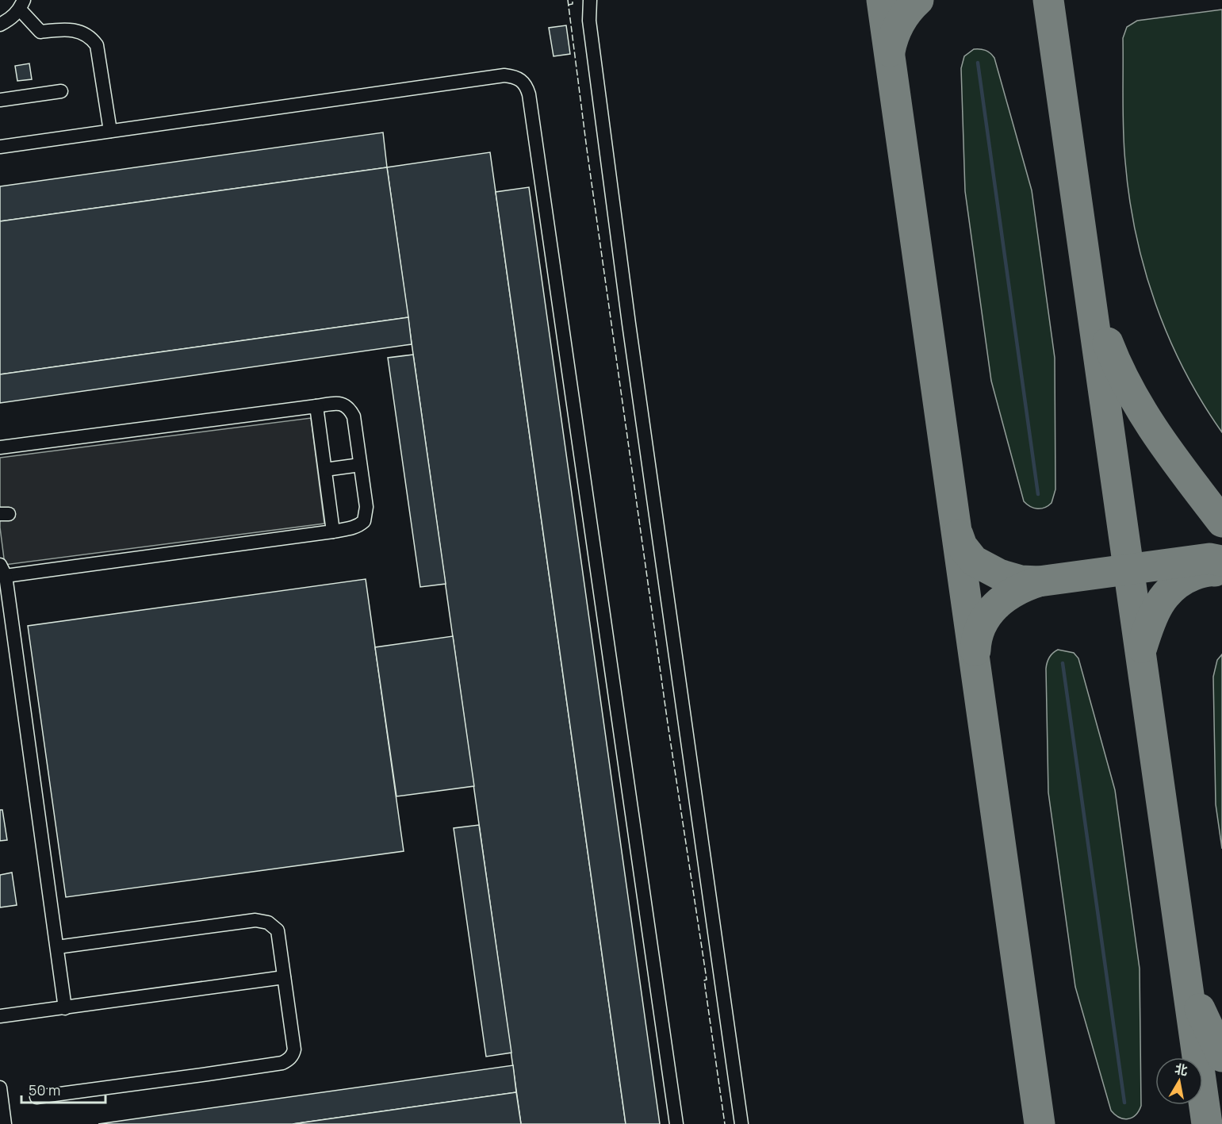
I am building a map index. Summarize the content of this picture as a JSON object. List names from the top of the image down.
{
  "scale_bar": "50 m",
  "north": "top"
}
